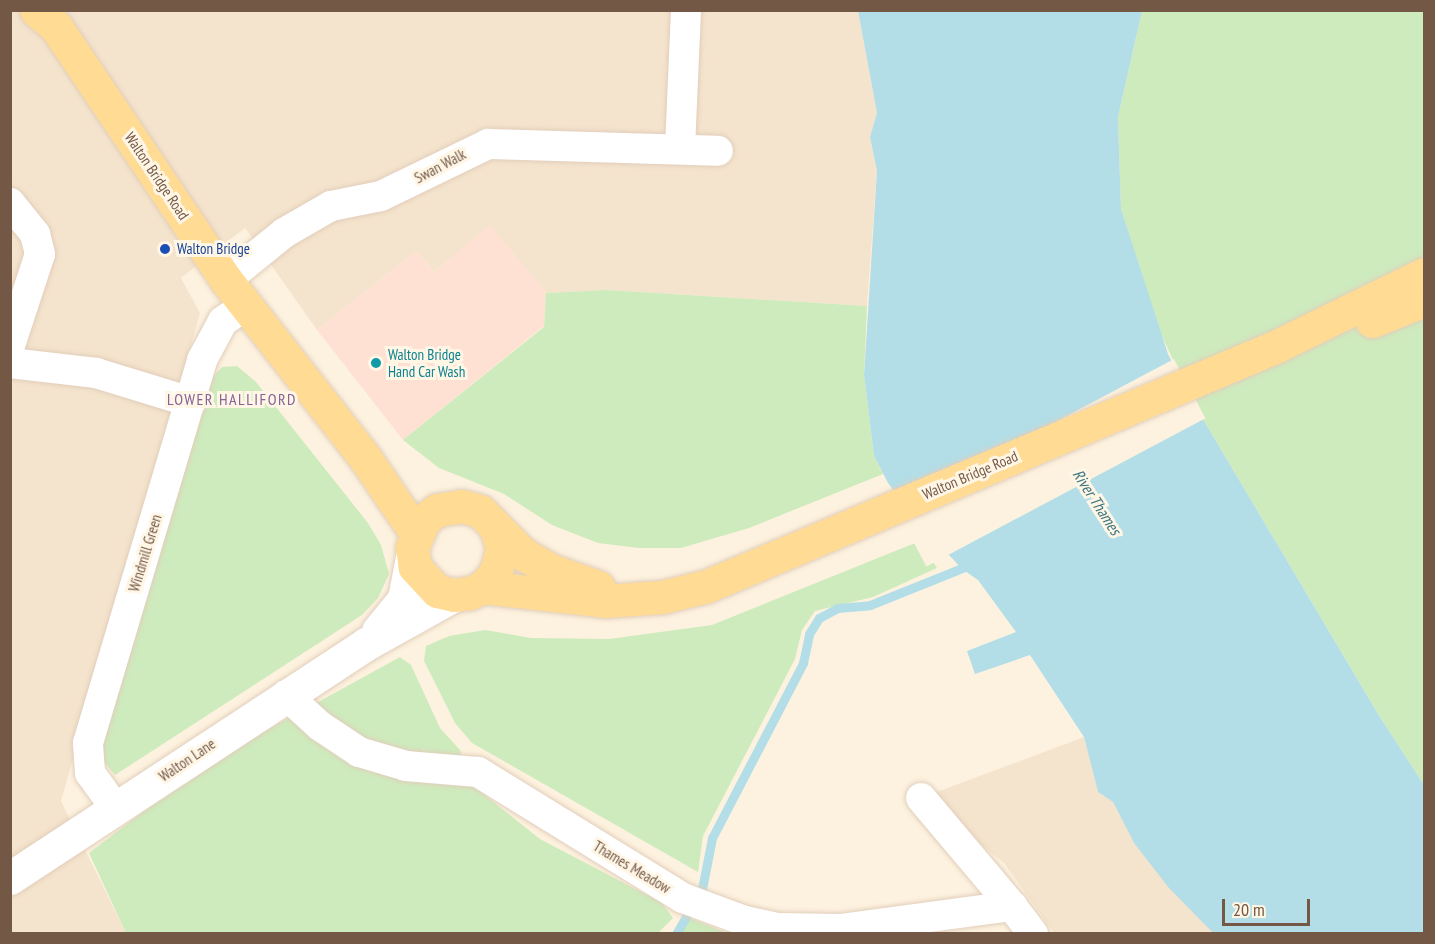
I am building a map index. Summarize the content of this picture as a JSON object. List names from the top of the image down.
{
  "streets": {
    "main road": ["Walton Bridge Road", "Walton Lane"],
    "street": ["Swan Walk", "Windmill Green", "Thames Meadow"]
  },
  "crossings": [
    ["Swan Walk", "Walton Bridge Road"],
    ["Walton Bridge Road", "Windmill Green"],
    ["Walton Bridge Road", "Walton Lane"],
    ["Windmill Green", "Walton Lane"],
    ["Walton Lane", "Thames Meadow"]
  ],
  "districts": ["LOWER HALLIFORD"],
  "water": ["River Thames"],
  "places": ["Walton Bridge", "Walton Bridge Hand Car Wash"],
  "scale_bar": "20 m"
}
